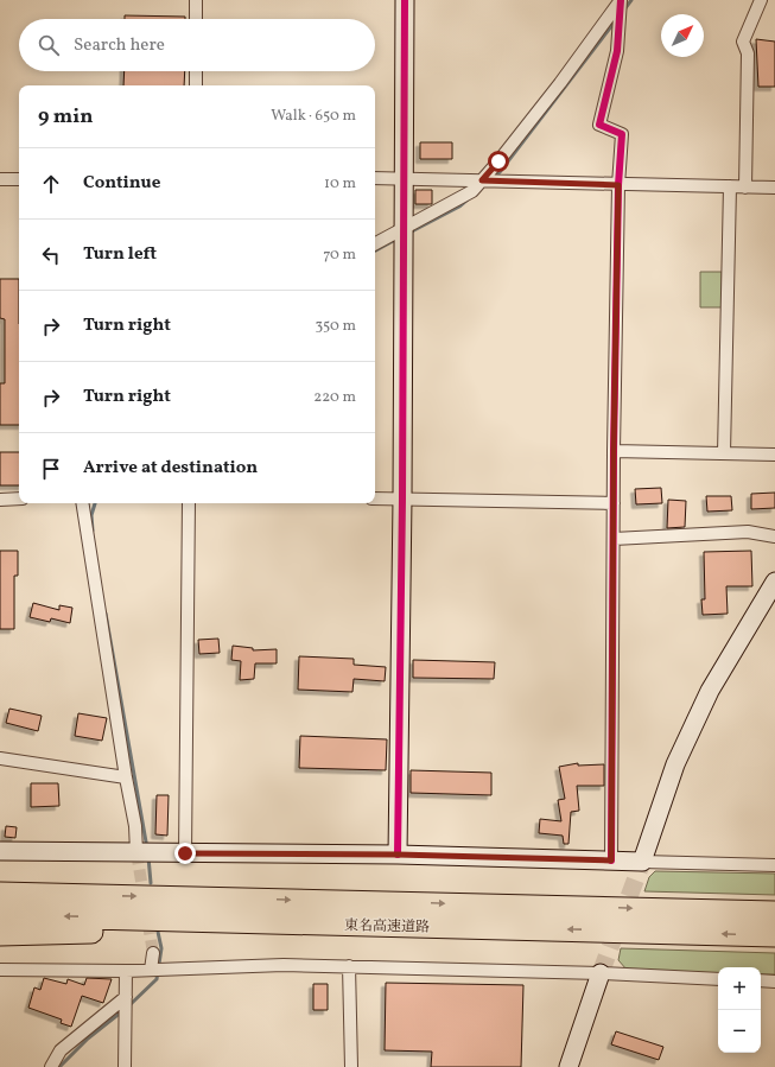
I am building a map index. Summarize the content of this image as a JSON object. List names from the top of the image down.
{
  "streets": {
    "highway": ["東名高速道路"]
  },
  "north": "top right",
  "page": {
    "search": "Search here",
    "heading": ["9 min", "Walk · 650 m"],
    "list": [
      ["Continue", "10 m"],
      ["Turn left", "70 m"],
      ["Turn right", "350 m"],
      ["Turn right", "220 m"],
      "Arrive at destination"
    ],
    "map_buttons": ["+", "−"]
  }
}
